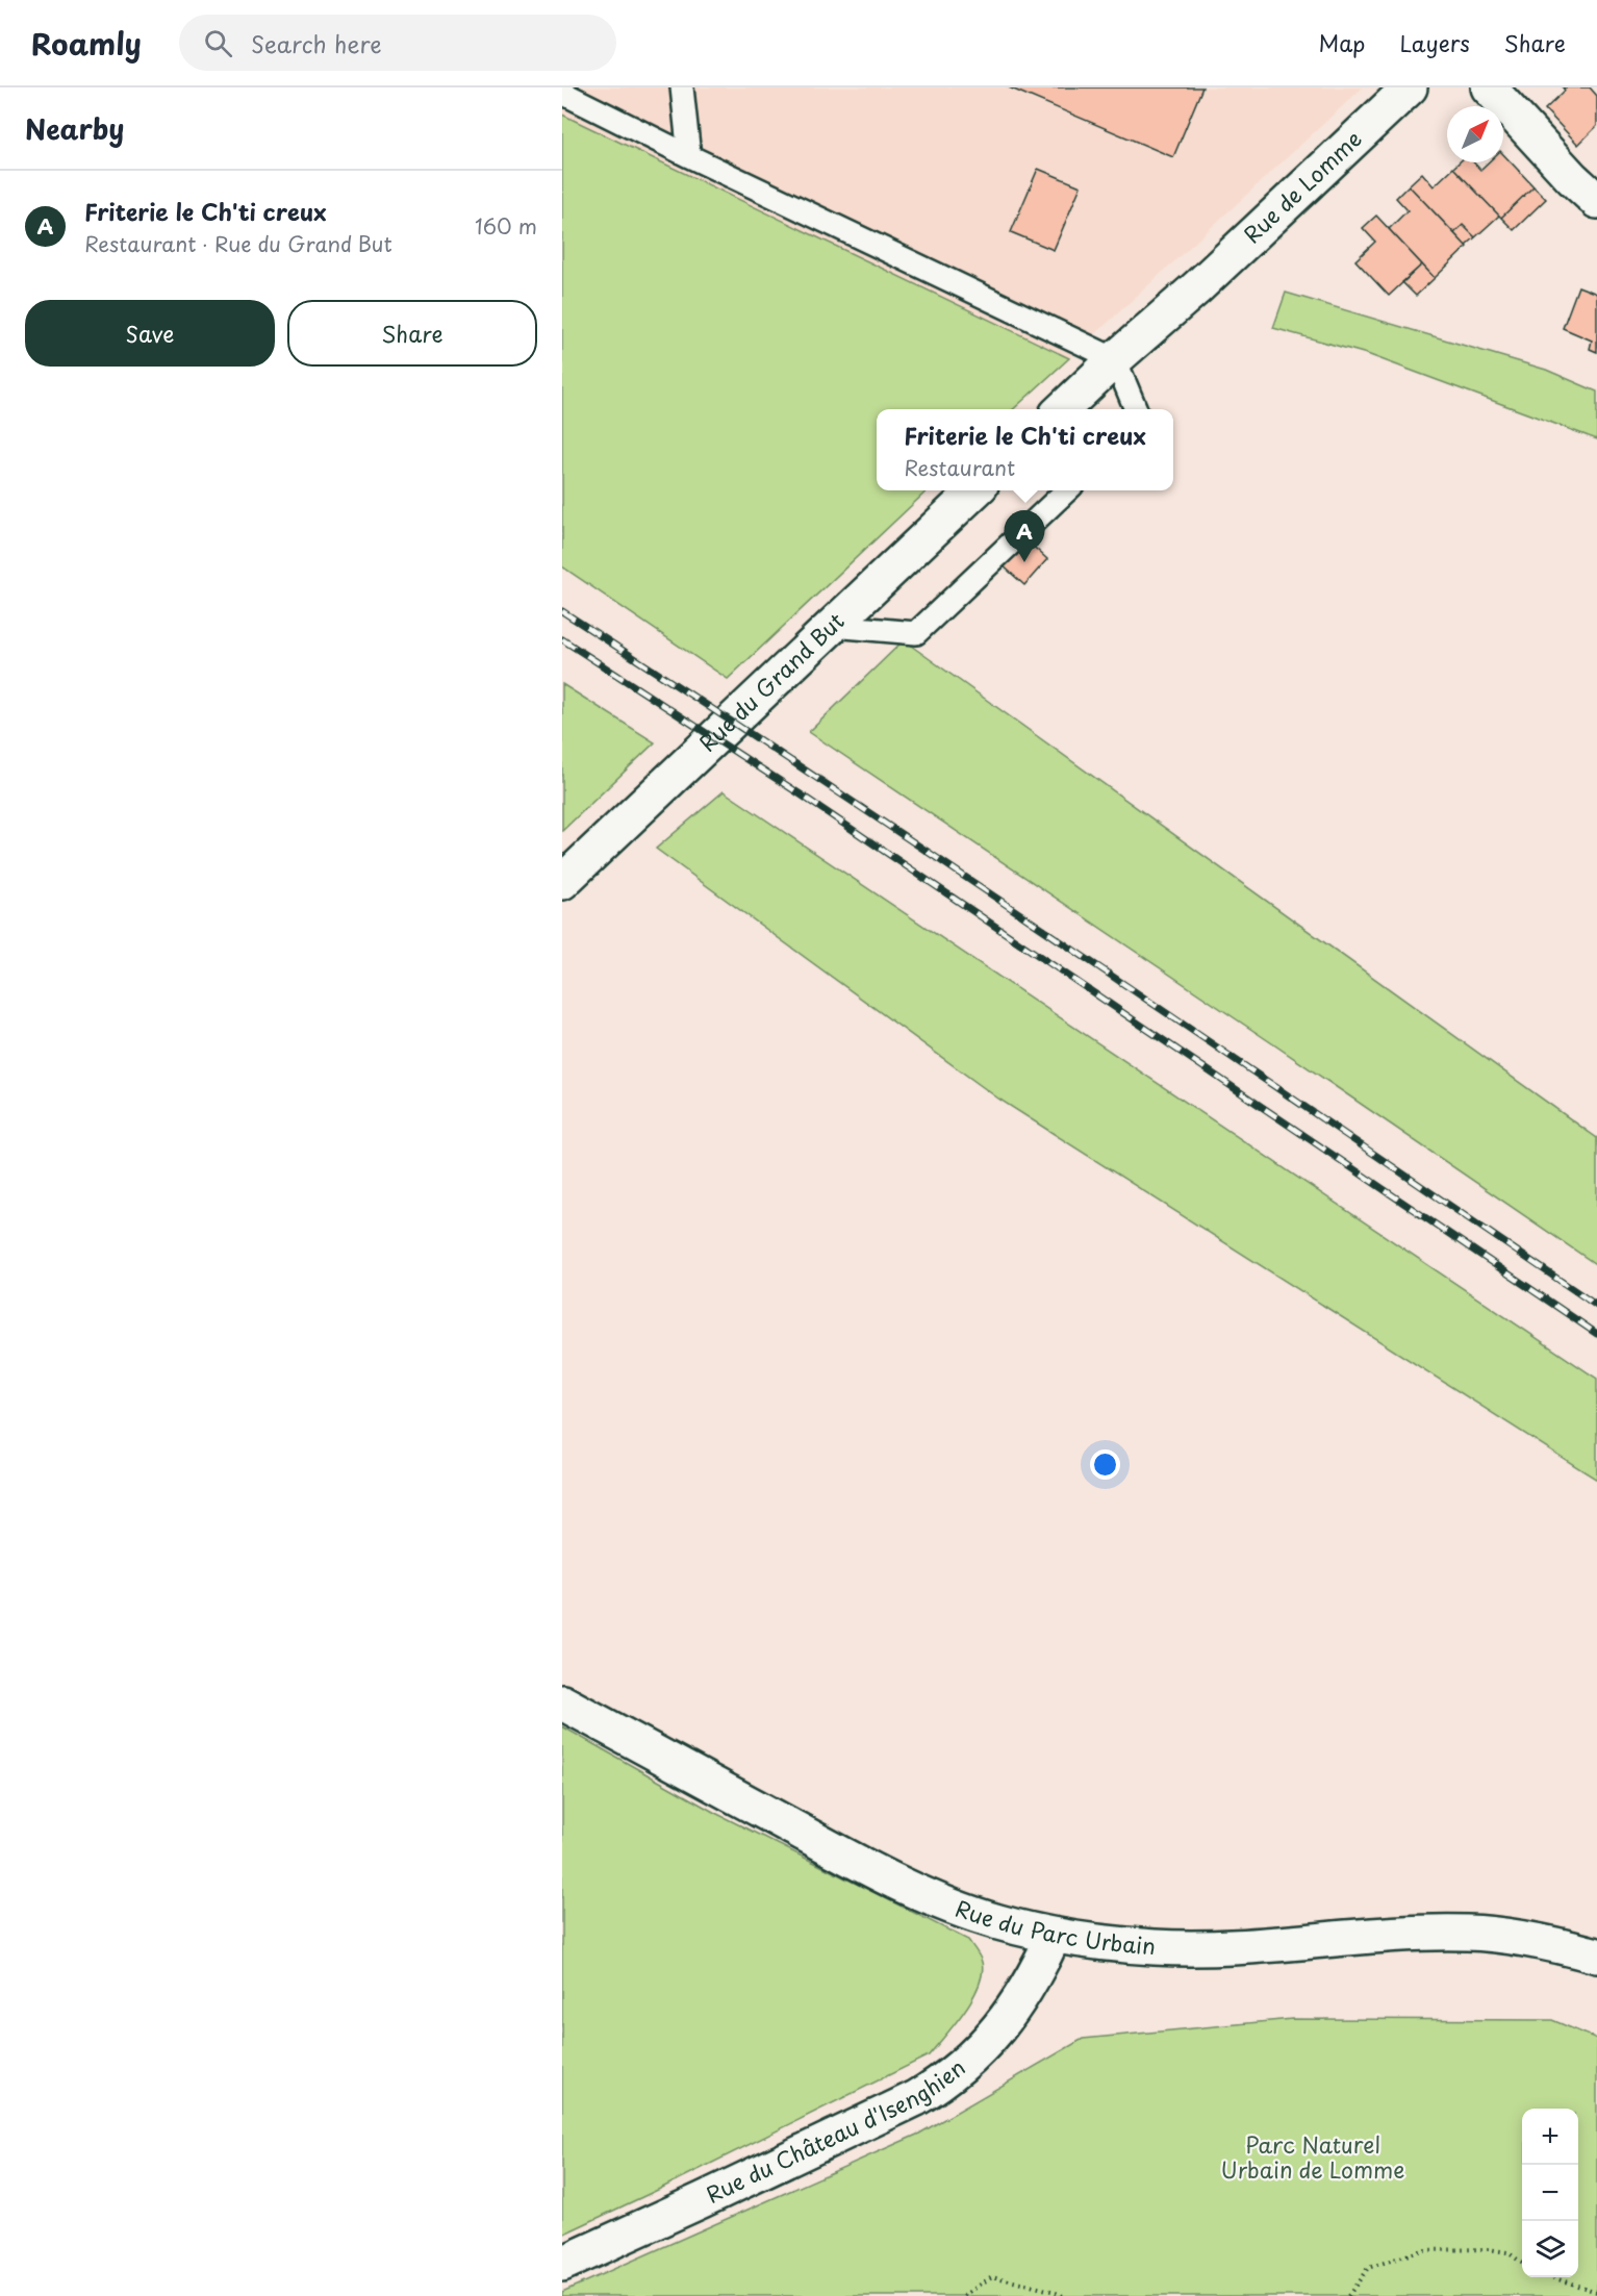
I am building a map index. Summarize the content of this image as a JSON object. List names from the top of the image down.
{
  "streets": {
    "street": [
      "Rue de Lomme",
      "Rue du Grand But",
      "Rue du Parc Urbain",
      "Rue du Château d'Isenghien"
    ]
  },
  "crossings": [
    ["Rue du Parc Urbain", "Rue du Château d'Isenghien"]
  ],
  "parks": ["Parc Naturel Urbain de Lomme"],
  "north": "top right",
  "page": {
    "header": "Roamly",
    "search": "Search here",
    "nav": ["Map", "Layers", "Share"],
    "heading": "Nearby",
    "list": [
      {
        "mark": "A",
        "name": "Friterie le Ch'ti creux",
        "note": "Restaurant · Rue du Grand But",
        "value": "160 m"
      }
    ],
    "buttons": ["Save", "Share"],
    "popup": ["Friterie le Ch'ti creux", "Restaurant"],
    "pins": "A",
    "map_buttons": ["+", "−"]
  }
}
